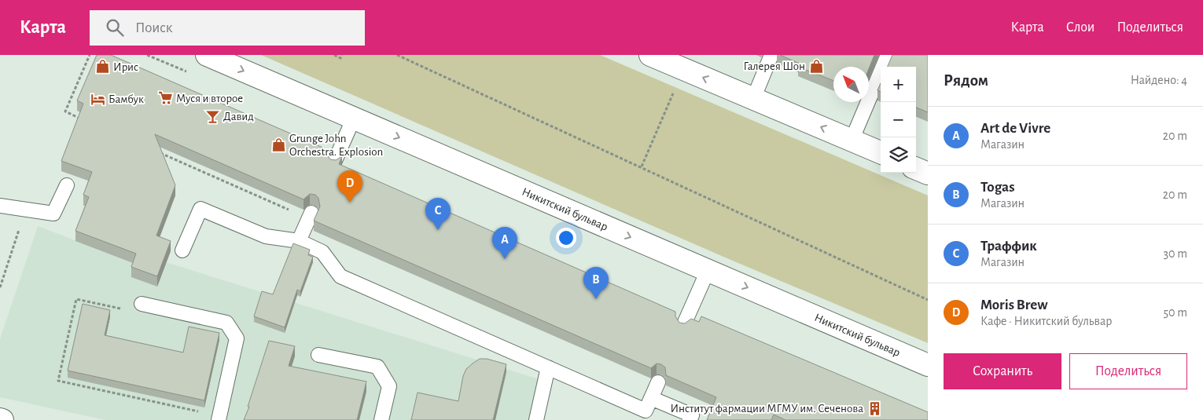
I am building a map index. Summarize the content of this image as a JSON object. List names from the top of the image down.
{
  "streets": {
    "main road": ["Никитский бульвар"]
  },
  "places": {
    "shop": ["Галерея Шон", "Ирис", "Grunge John Orchestra. Explosion"],
    "supermarket": ["Муся и второе"],
    "hotel": ["Бамбук"],
    "bar": ["Давид"],
    "building": ["Институт фармации МГМУ им. Сеченова"]
  },
  "north": "top left",
  "page": {
    "header": "Карта",
    "search": "Поиск",
    "nav": ["Карта", "Слои", "Поделиться"],
    "heading": ["Рядом", "Найдено: 4"],
    "map_buttons": ["+", "−"],
    "list": [
      {
        "mark": "A",
        "name": "Art de Vivre",
        "note": "Магазин",
        "value": "20 m"
      },
      {
        "mark": "B",
        "name": "Togas",
        "note": "Магазин",
        "value": "20 m"
      },
      {
        "mark": "C",
        "name": "Траффик",
        "note": "Магазин",
        "value": "30 m"
      },
      {
        "mark": "D",
        "name": "Moris Brew",
        "note": "Кафе · Никитский бульвар",
        "value": "50 m"
      }
    ],
    "pins": [
      "D",
      "C",
      "A",
      "B"
    ],
    "buttons": ["Сохранить", "Поделиться"]
  }
}
